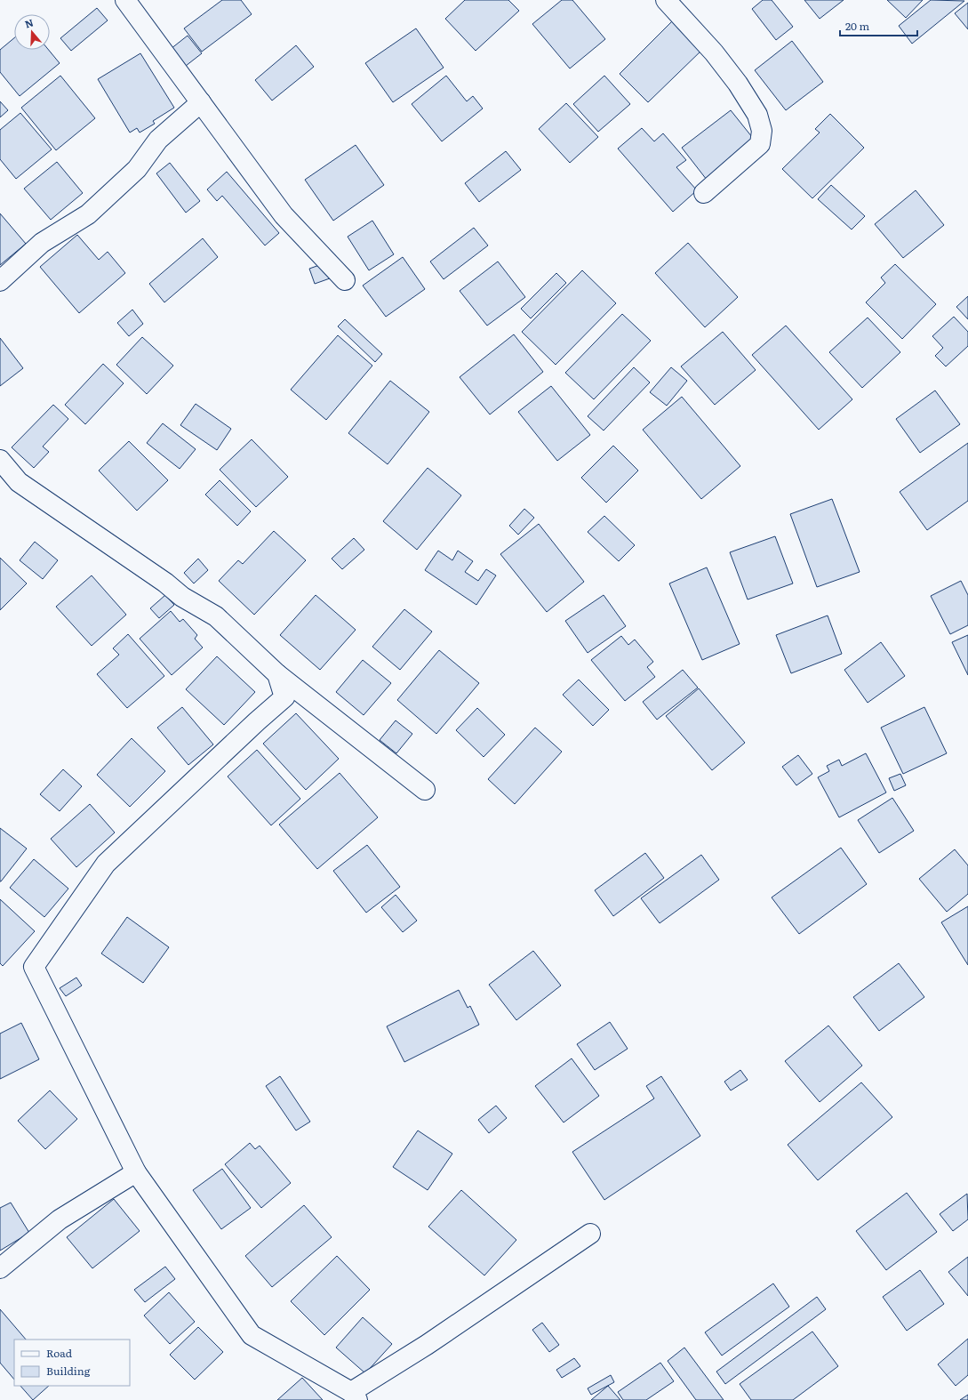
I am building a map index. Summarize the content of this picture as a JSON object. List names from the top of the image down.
{
  "legend": ["Road", "Building"],
  "scale_bar": "20 m",
  "north": "top"
}
